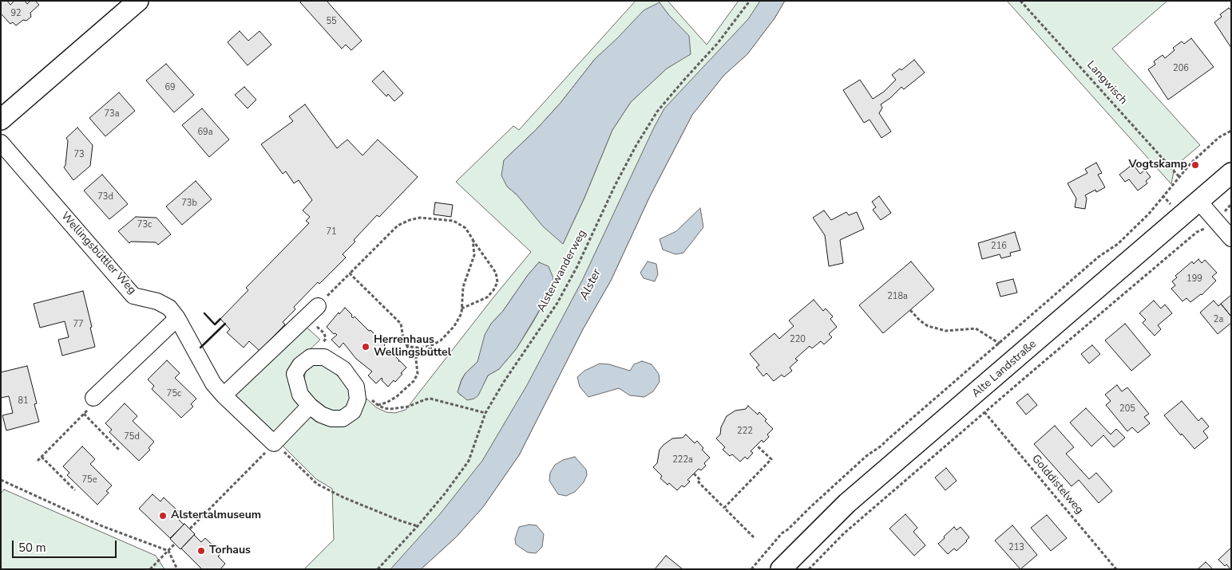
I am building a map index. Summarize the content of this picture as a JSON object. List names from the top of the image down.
{
  "streets": {
    "main road": ["Alte Landstraße"],
    "street": ["Wellingsbüttler Weg"],
    "path": ["Langwisch", "Alsterwanderweg", "Golddistelweg"]
  },
  "water": ["Alster"],
  "places": [
    "Vogtskamp",
    "Herrenhaus Wellingsbüttel",
    "Alstertalmuseum",
    "Torhaus"
  ],
  "house_numbers": [
    "92",
    "55",
    "206",
    "69",
    "73a",
    "69a",
    "73",
    "73d",
    "73b",
    "73c",
    "71",
    "216",
    "199",
    "218a",
    "2a",
    "77",
    "220",
    "75c",
    "81",
    "205",
    "222",
    "75d",
    "222a",
    "75e",
    "213"
  ],
  "scale_bar": "50 m"
}
